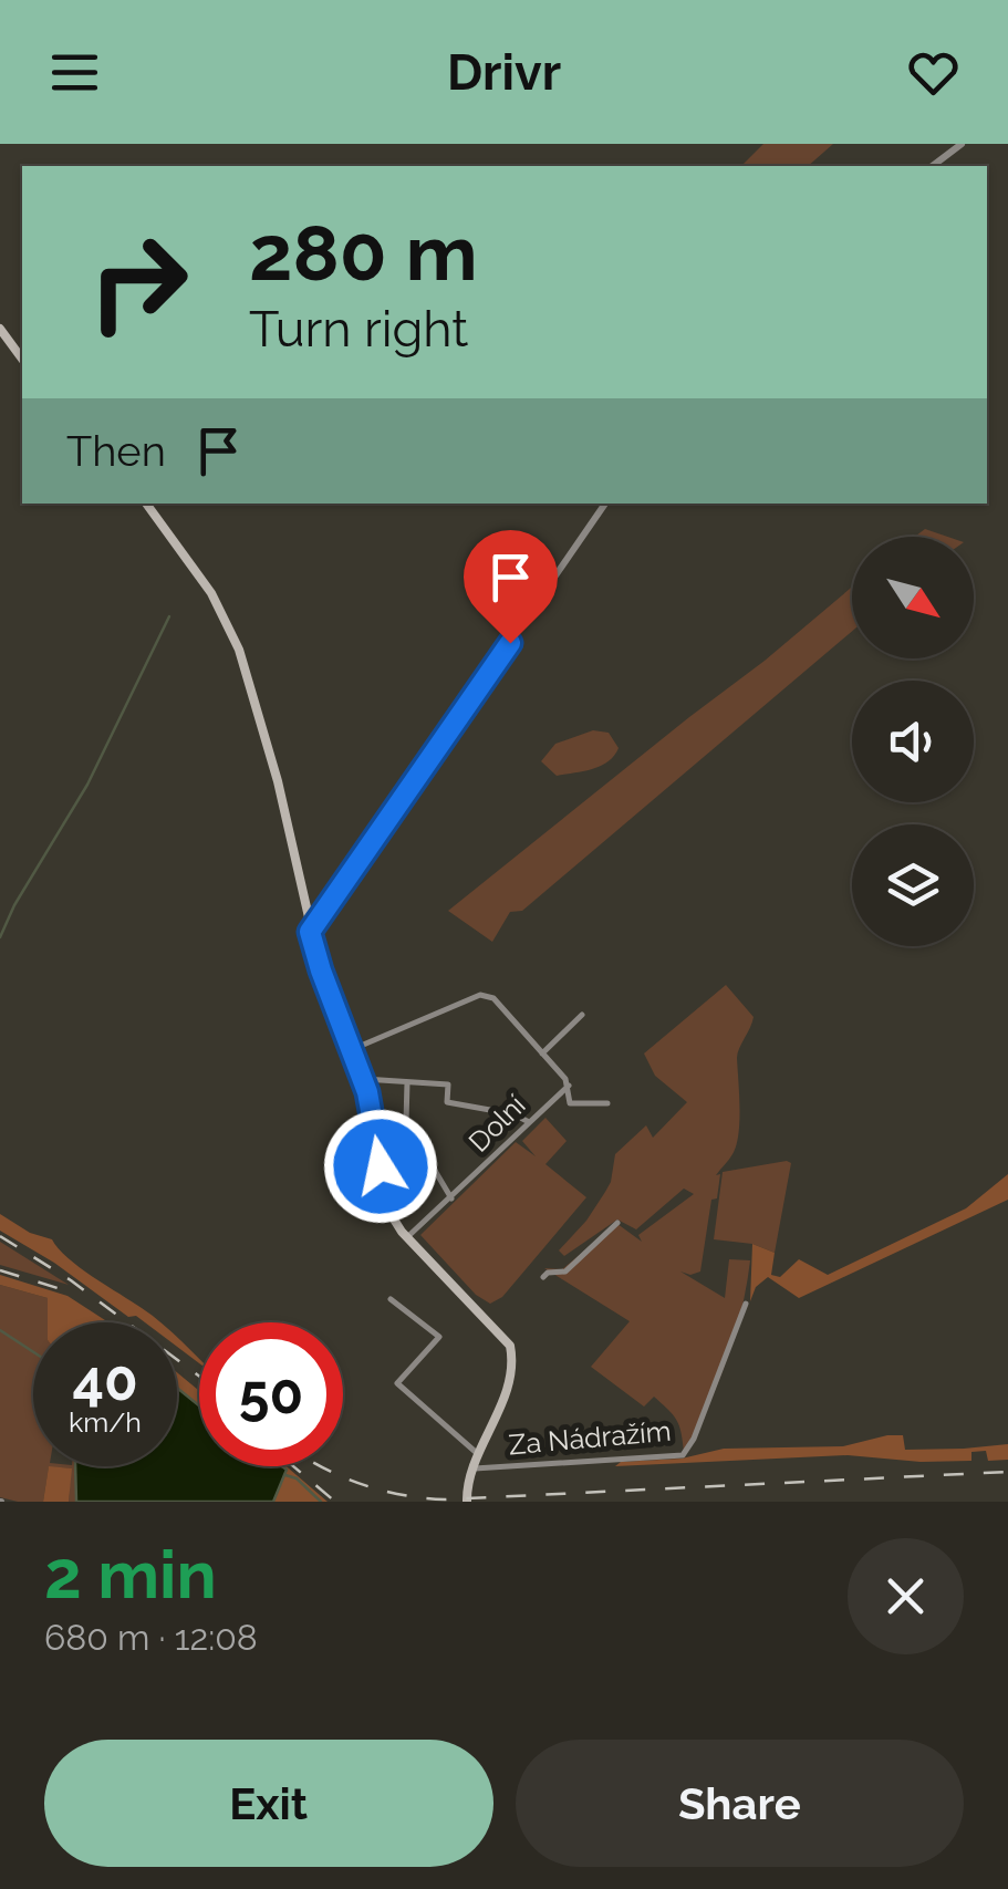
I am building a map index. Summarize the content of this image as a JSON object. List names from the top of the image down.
{
  "streets": {
    "main road": ["Za Nádražím"],
    "street": ["Dolní"]
  },
  "crossings": [
    ["Dolní", "Za Nádražím"]
  ],
  "north": "bottom right",
  "page": {
    "header": "Drivr",
    "turn": ["280 m", "Turn right"],
    "then": "Then",
    "speed": "40 km/h",
    "limit": "50",
    "heading": ["2 min", "680 m · 12:08"],
    "buttons": ["Exit", "Share"]
  }
}
